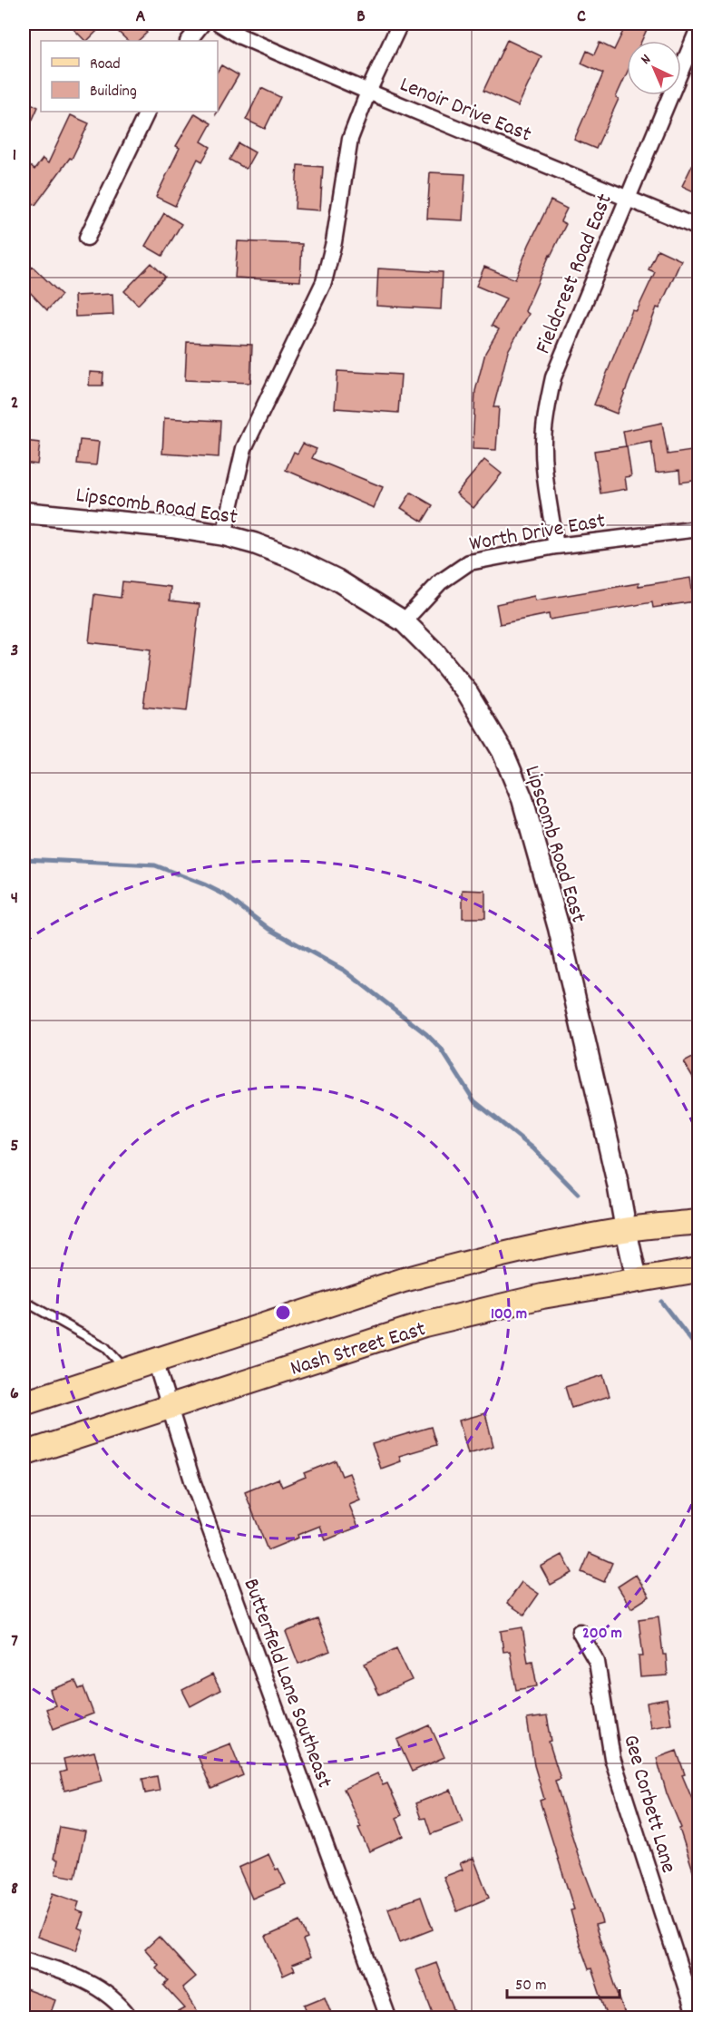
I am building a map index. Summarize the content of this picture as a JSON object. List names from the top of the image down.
{
  "streets": {
    "main road": ["Nash Street East"],
    "street": [
      "Lenoir Drive East",
      "Fieldcrest Road East",
      "Lipscomb Road East",
      "Worth Drive East",
      "Butterfield Lane Southeast",
      "Gee Corbett Lane"
    ]
  },
  "crossings": [
    ["Lenoir Drive East", "Fieldcrest Road East"],
    ["Fieldcrest Road East", "Worth Drive East"],
    ["Lipscomb Road East", "Worth Drive East"],
    ["Lipscomb Road East", "Nash Street East"],
    ["Nash Street East", "Butterfield Lane Southeast"]
  ],
  "legend": ["Road", "Building"],
  "scale_bar": "50 m",
  "north": "top left",
  "grid": {
    "columns": ["A", "B", "C"],
    "rows": [
      "1",
      "2",
      "3",
      "4",
      "5",
      "6",
      "7",
      "8"
    ]
  },
  "rings": ["100 m", "200 m"]
}
